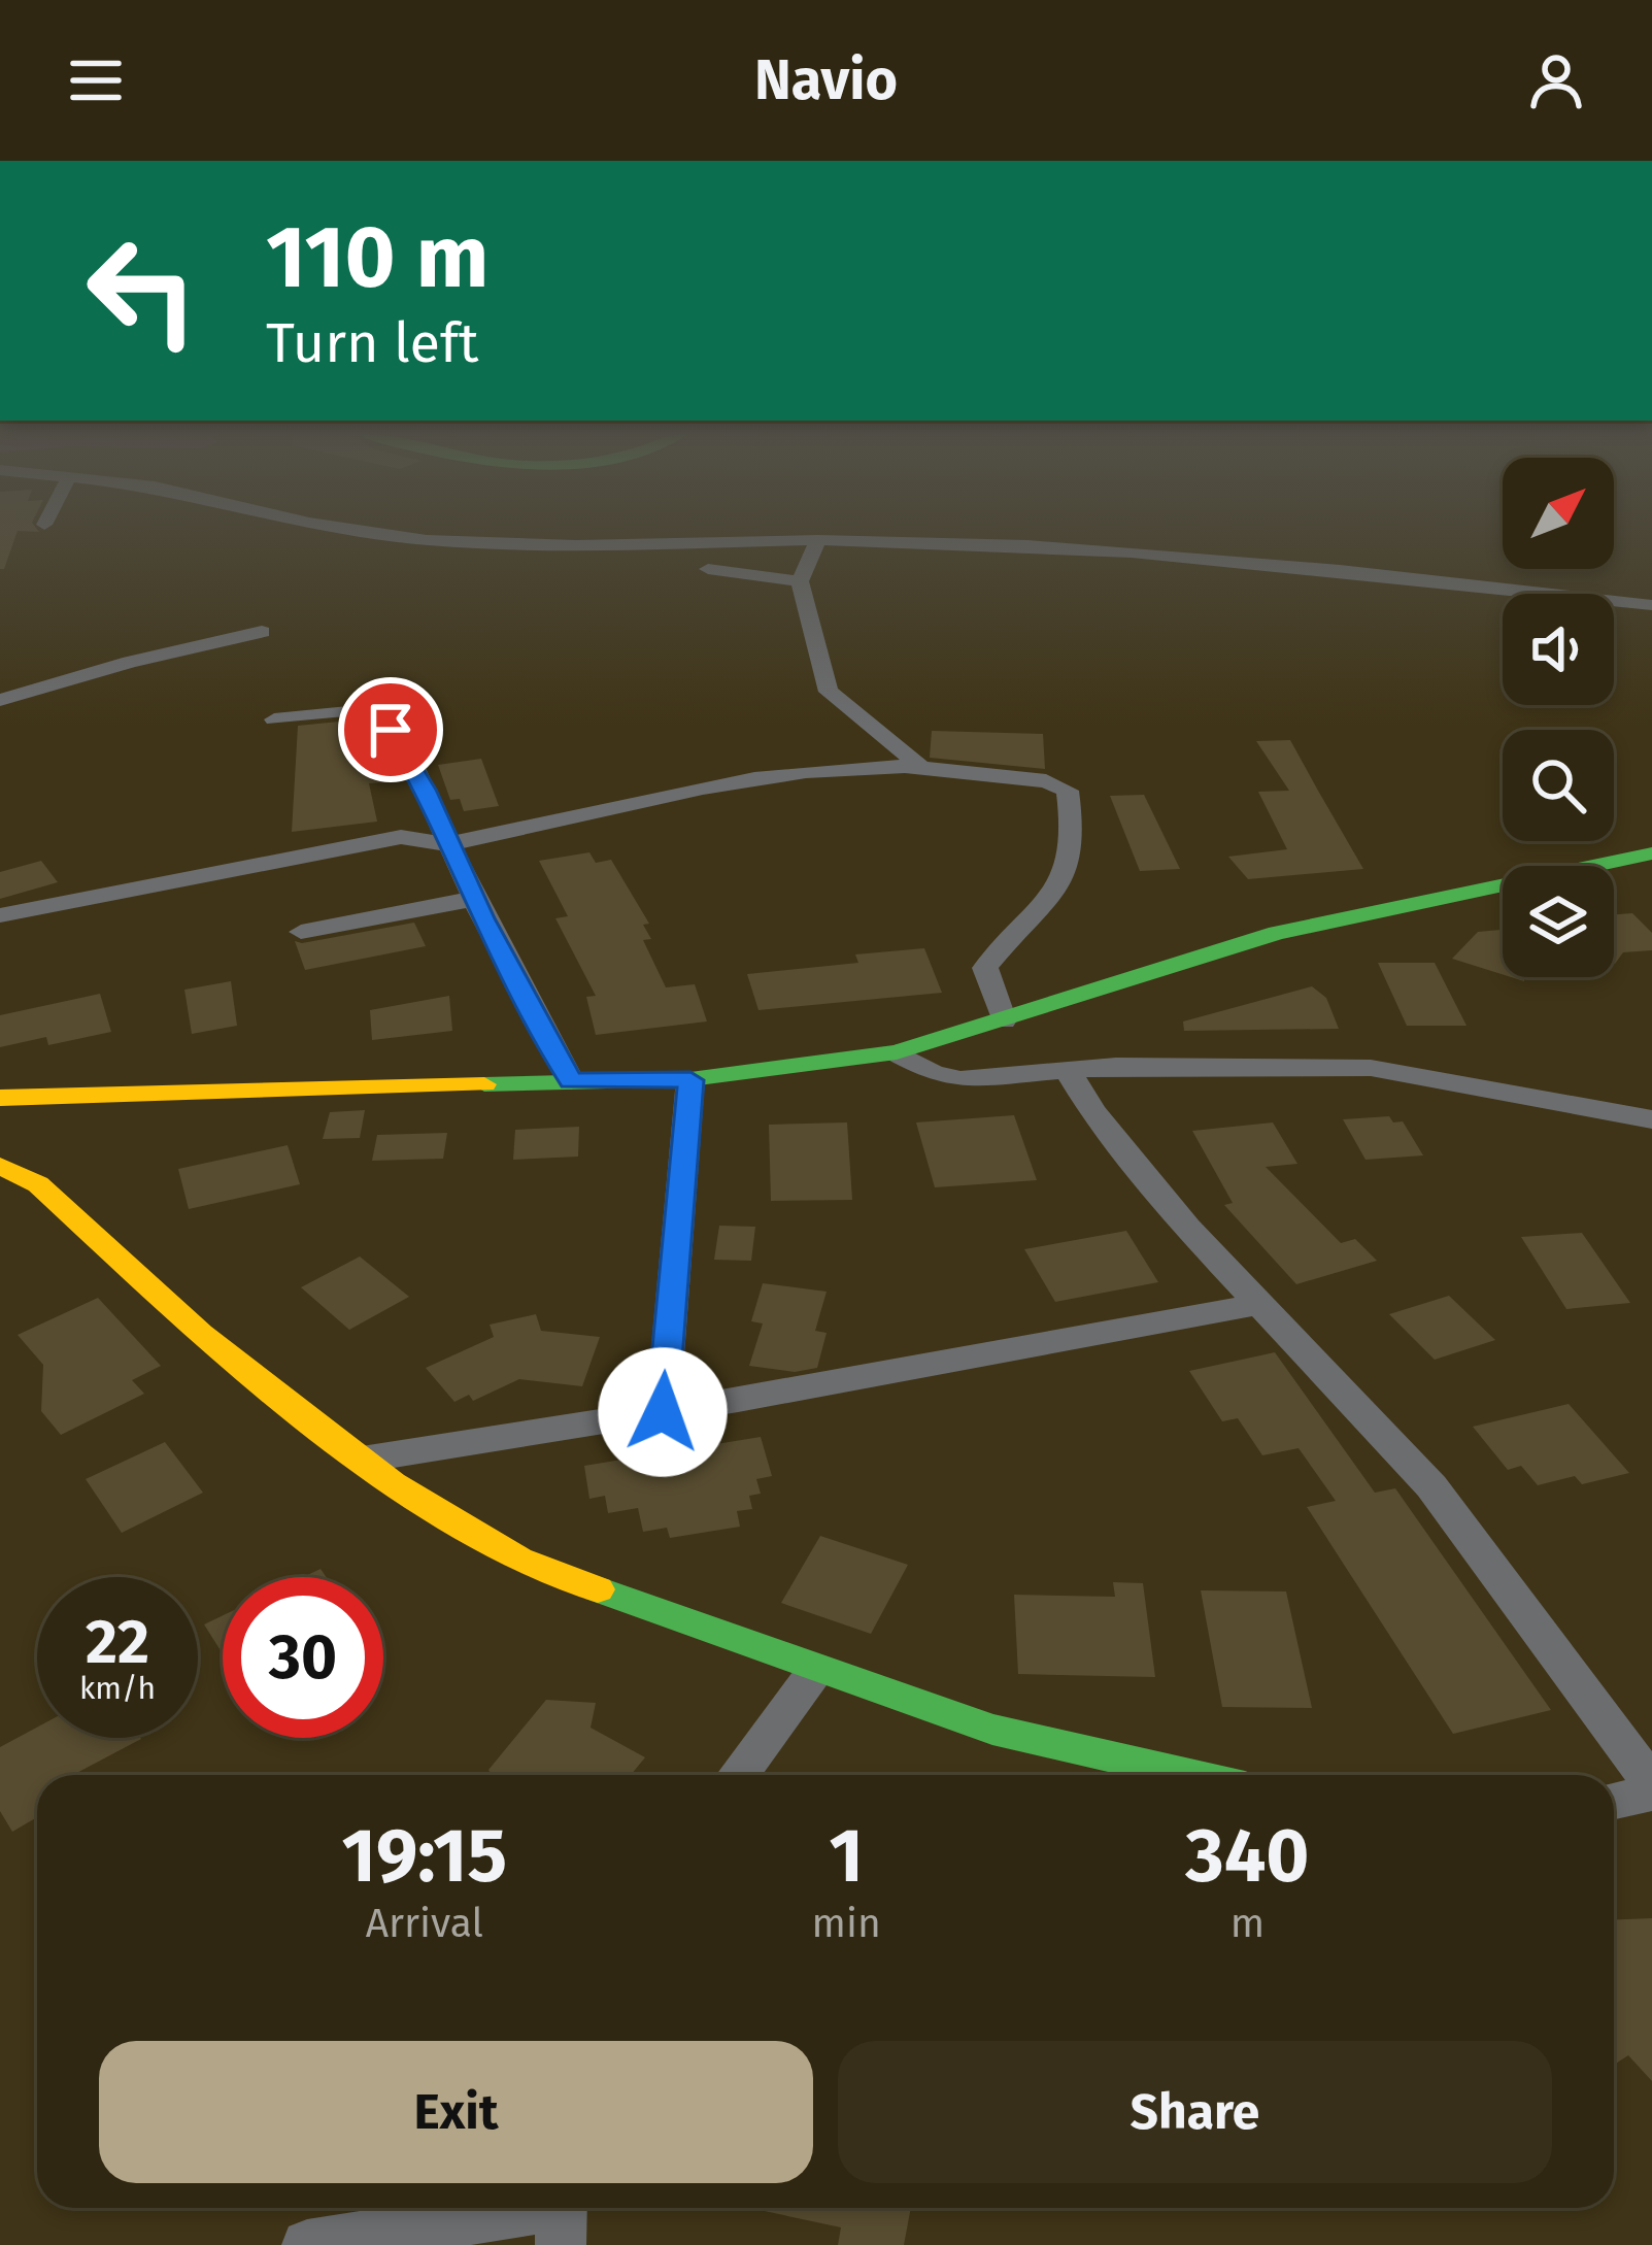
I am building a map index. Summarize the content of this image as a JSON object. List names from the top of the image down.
{
  "north": "top right",
  "page": {
    "header": "Navio",
    "turn": ["110 m", "Turn left"],
    "speed": "22 km/h",
    "limit": "30",
    "eta": [
      "19:15",
      "Arrival",
      "1",
      "min",
      "340",
      "m"
    ],
    "buttons": ["Exit", "Share"]
  }
}
